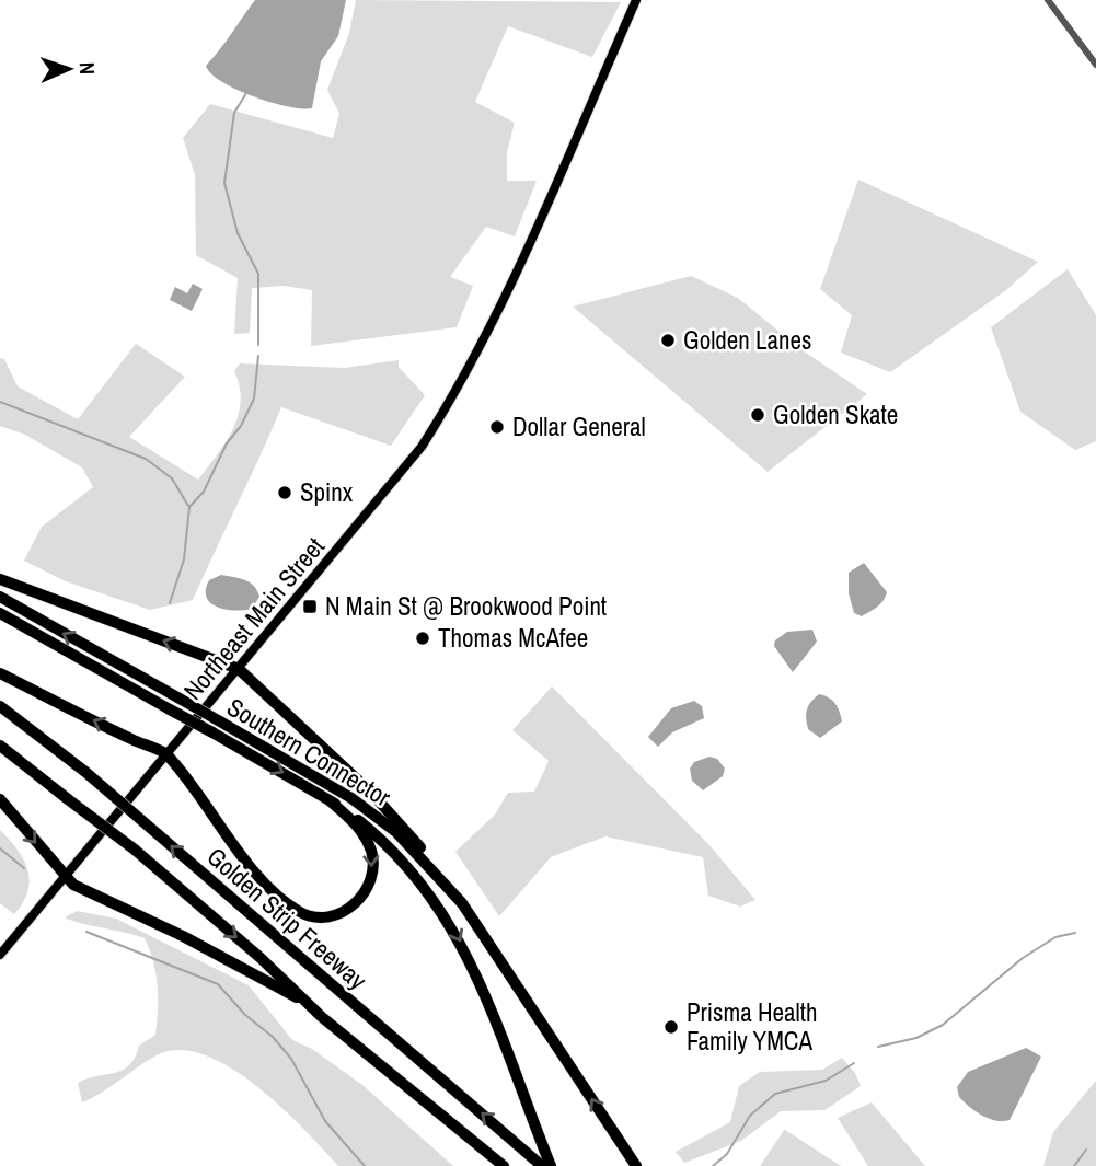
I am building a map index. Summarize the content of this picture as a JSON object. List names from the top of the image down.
{
  "streets": {
    "highway": ["Southern Connector", "Golden Strip Freeway"],
    "main road": ["Northeast Main Street"]
  },
  "places": {
    "other": [
      "Golden Lanes",
      "Golden Skate",
      "Dollar General",
      "Spinx",
      "Thomas McAfee",
      "Prisma Health Family YMCA"
    ],
    "transit": ["N Main St @ Brookwood Point"]
  },
  "north": "right"
}
